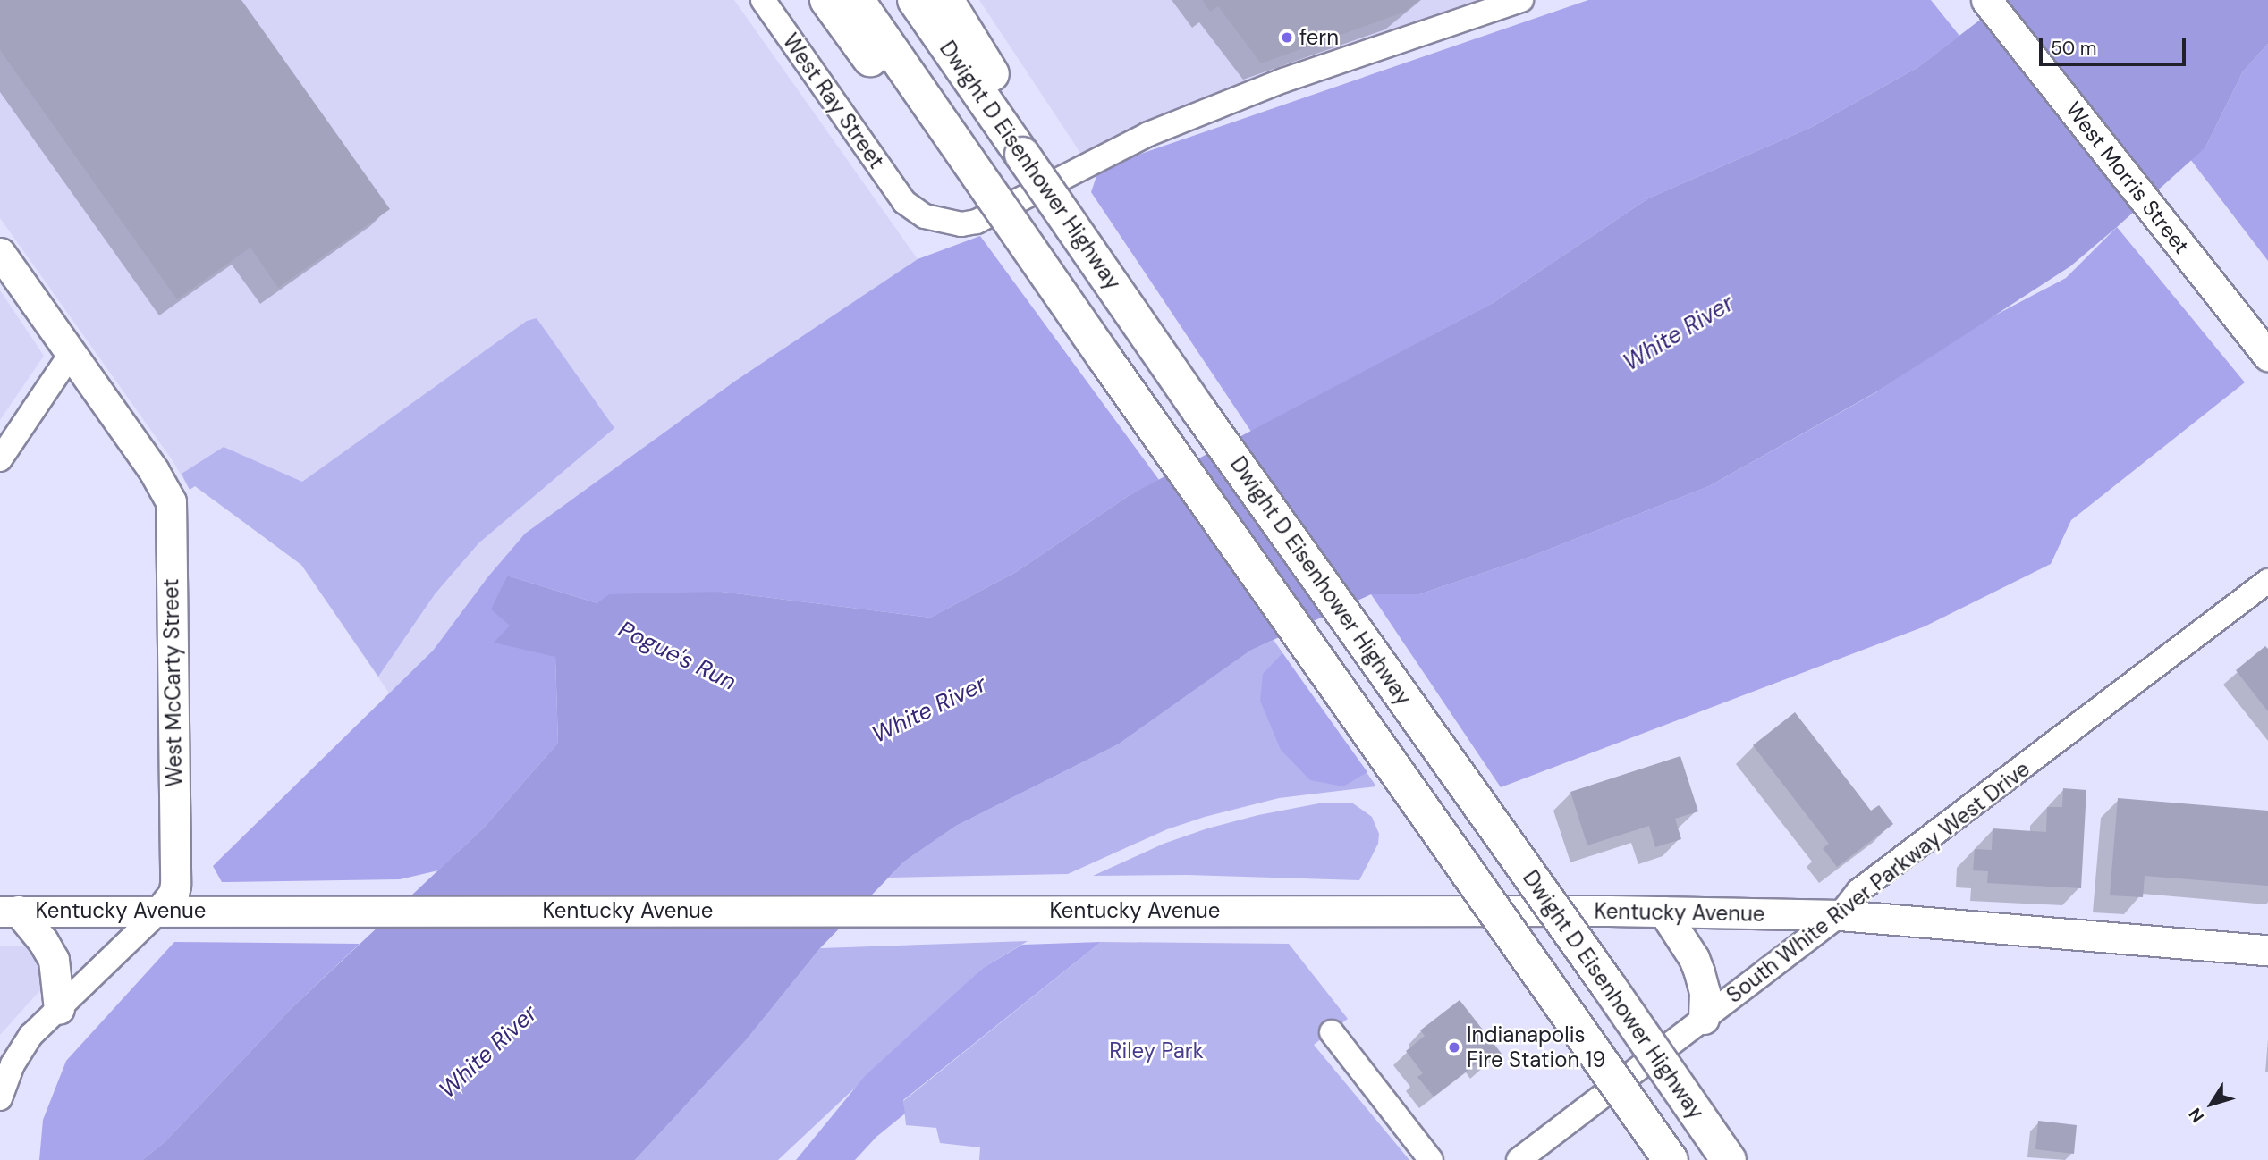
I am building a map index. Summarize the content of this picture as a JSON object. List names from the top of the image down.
{
  "streets": {
    "highway": ["Dwight D Eisenhower Highway"],
    "main road": ["West Morris Street", "West McCarty Street", "Kentucky Avenue"],
    "street": ["West Ray Street", "South White River Parkway West Drive"]
  },
  "crossings": [
    ["West McCarty Street", "Kentucky Avenue"],
    ["South White River Parkway West Drive", "Kentucky Avenue"]
  ],
  "water": ["White River", "Pogue's Run"],
  "parks": ["Riley Park"],
  "places": ["fern", "Indianapolis Fire Station 19"],
  "scale_bar": "50 m",
  "north": "bottom left"
}
